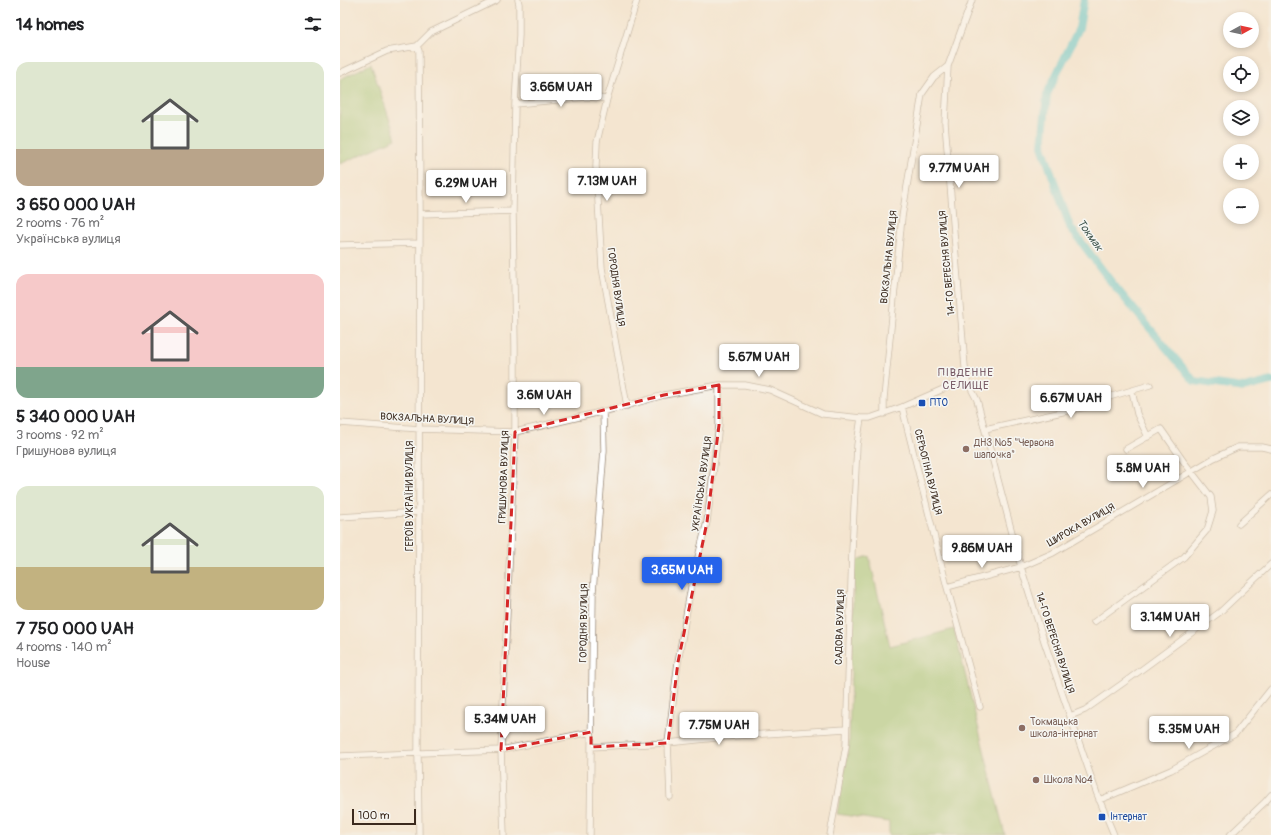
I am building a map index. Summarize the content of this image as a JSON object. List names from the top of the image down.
{
  "streets": {
    "street": [
      "ВОКЗАЛЬНА ВУЛИЦЯ",
      "14-ГО ВЕРЕСНЯ ВУЛИЦЯ",
      "ГОРОДНЯ ВУЛИЦЯ",
      "СЕРЬОГІНА ВУЛИЦЯ",
      "ГРИШУНОВА ВУЛИЦЯ",
      "УКРАЇНСЬКА ВУЛИЦЯ",
      "ГЕРОЇВ УКРАЇНИ ВУЛИЦЯ",
      "ШИРОКА ВУЛИЦЯ",
      "САДОВА ВУЛИЦЯ"
    ]
  },
  "crossings": [
    ["ВОКЗАЛЬНА ВУЛИЦЯ", "14-ГО ВЕРЕСНЯ ВУЛИЦЯ"],
    ["ВОКЗАЛЬНА ВУЛИЦЯ", "ГОРОДНЯ ВУЛИЦЯ"],
    ["ВОКЗАЛЬНА ВУЛИЦЯ", "СЕРЬОГІНА ВУЛИЦЯ"],
    ["ВОКЗАЛЬНА ВУЛИЦЯ", "ГРИШУНОВА ВУЛИЦЯ"],
    ["ВОКЗАЛЬНА ВУЛИЦЯ", "УКРАЇНСЬКА ВУЛИЦЯ"],
    ["ВОКЗАЛЬНА ВУЛИЦЯ", "ГЕРОЇВ УКРАЇНИ ВУЛИЦЯ"],
    ["ВОКЗАЛЬНА ВУЛИЦЯ", "САДОВА ВУЛИЦЯ"],
    ["14-ГО ВЕРЕСНЯ ВУЛИЦЯ", "ШИРОКА ВУЛИЦЯ"]
  ],
  "districts": ["ПІВДЕННЕ СЕЛИЩЕ"],
  "water": ["Токмак"],
  "places": {
    "transit": ["ПТО", "Інтернат"],
    "other": ["ДНЗ №5 \"Червона шапочка\"", "Токмацька школа-інтернат", "Школа №4"]
  },
  "scale_bar": "100 m",
  "north": "right",
  "page": {
    "heading": "14 homes",
    "map_buttons": ["+", "−"],
    "list": [
      {
        "name": "3 650 000 UAH",
        "note": "2 rooms · 76 m² · Українська вулиця"
      },
      {
        "name": "5 340 000 UAH",
        "note": "3 rooms · 92 m² · Гришунова вулиця"
      },
      {
        "name": "7 750 000 UAH",
        "note": "4 rooms · 140 m² · House"
      }
    ],
    "price": [
      "3.66M UAH",
      "9.77M UAH",
      "7.13M UAH",
      "6.29M UAH",
      "5.67M UAH",
      "3.6M UAH",
      "6.67M UAH",
      "5.8M UAH",
      "9.86M UAH",
      "3.65M UAH",
      "3.14M UAH",
      "5.34M UAH",
      "7.75M UAH",
      "5.35M UAH"
    ],
    "scale": "100 m"
  }
}
